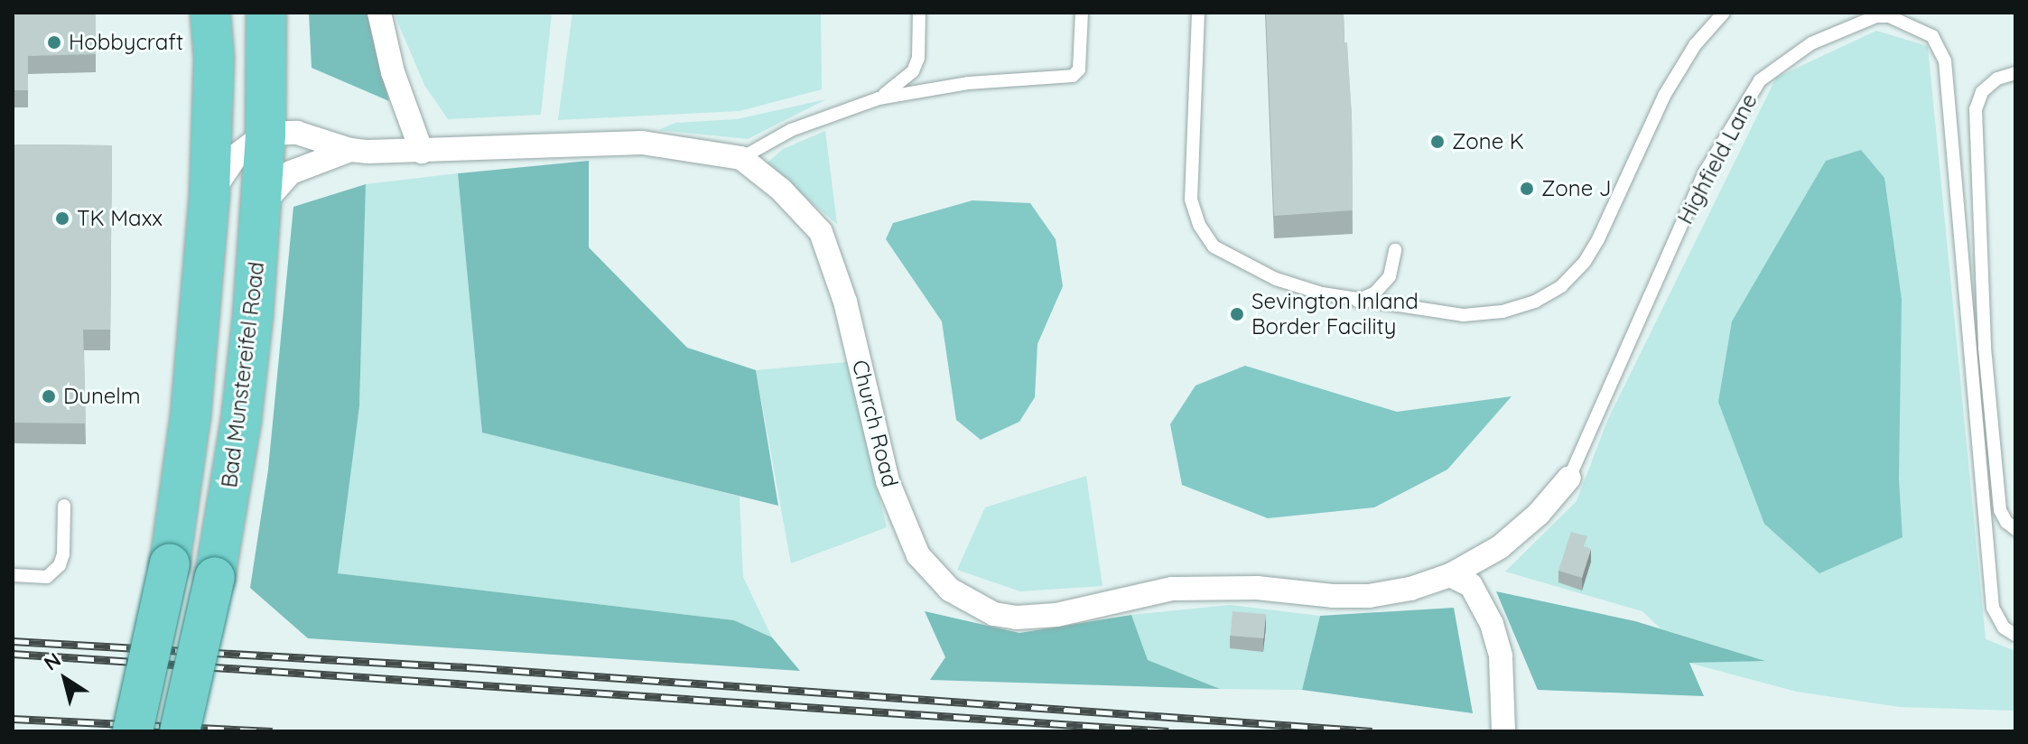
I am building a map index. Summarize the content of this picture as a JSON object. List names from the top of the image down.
{
  "streets": {
    "highway": ["Bad Munstereifel Road"],
    "street": ["Highfield Lane", "Church Road"]
  },
  "crossings": [
    ["Highfield Lane", "Church Road"],
    ["Bad Munstereifel Road", "Church Road"]
  ],
  "places": [
    "Hobbycraft",
    "Zone K",
    "Zone J",
    "TK Maxx",
    "Sevington Inland Border Facility",
    "Dunelm"
  ],
  "north": "top left"
}
